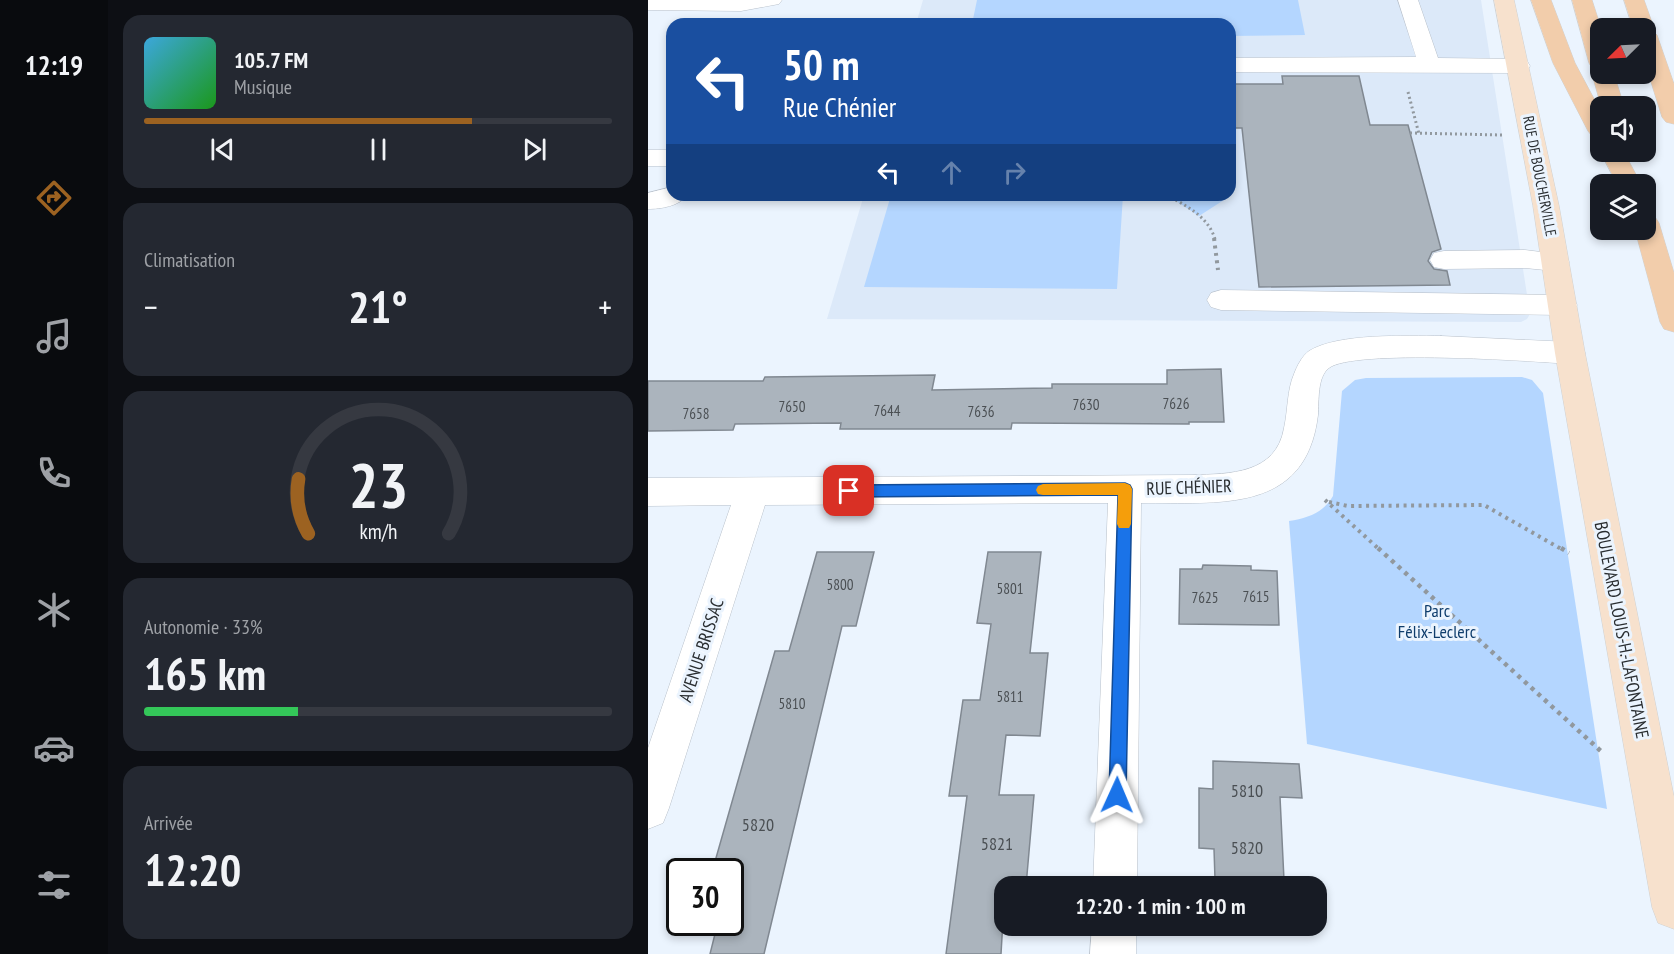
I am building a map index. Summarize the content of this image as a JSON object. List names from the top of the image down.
{
  "streets": {
    "main road": ["RUE DE BOUCHERVILLE", "BOULEVARD LOUIS-H.-LAFONTAINE"],
    "street": ["RUE CHÉNIER", "AVENUE BRISSAC"]
  },
  "crossings": [
    ["RUE DE BOUCHERVILLE", "RUE CHÉNIER"],
    ["RUE DE BOUCHERVILLE", "BOULEVARD LOUIS-H.-LAFONTAINE"],
    ["RUE CHÉNIER", "BOULEVARD LOUIS-H.-LAFONTAINE"],
    ["RUE CHÉNIER", "AVENUE BRISSAC"]
  ],
  "parks": ["Parc Félix-Leclerc"],
  "house_numbers": [
    "7626",
    "7630",
    "7650",
    "7644",
    "7636",
    "7658",
    "5800",
    "5801",
    "7615",
    "7625",
    "5811",
    "5810",
    "5810",
    "5820",
    "5821",
    "5820"
  ],
  "north": "bottom left",
  "page": {
    "tabs": "12:19",
    "turn": ["50 m", "Rue Chénier"],
    "song": ["105.7 FM", "Musique"],
    "tile": [
      "Climatisation",
      ["Autonomie · 33%", "165 km"],
      ["Arrivée", "12:20"]
    ],
    "heat": ["−", "21°", "+"],
    "limit": "30",
    "trip": "12:20 · 1 min · 100 m",
    "gauge": ["23", "km/h"]
  }
}
